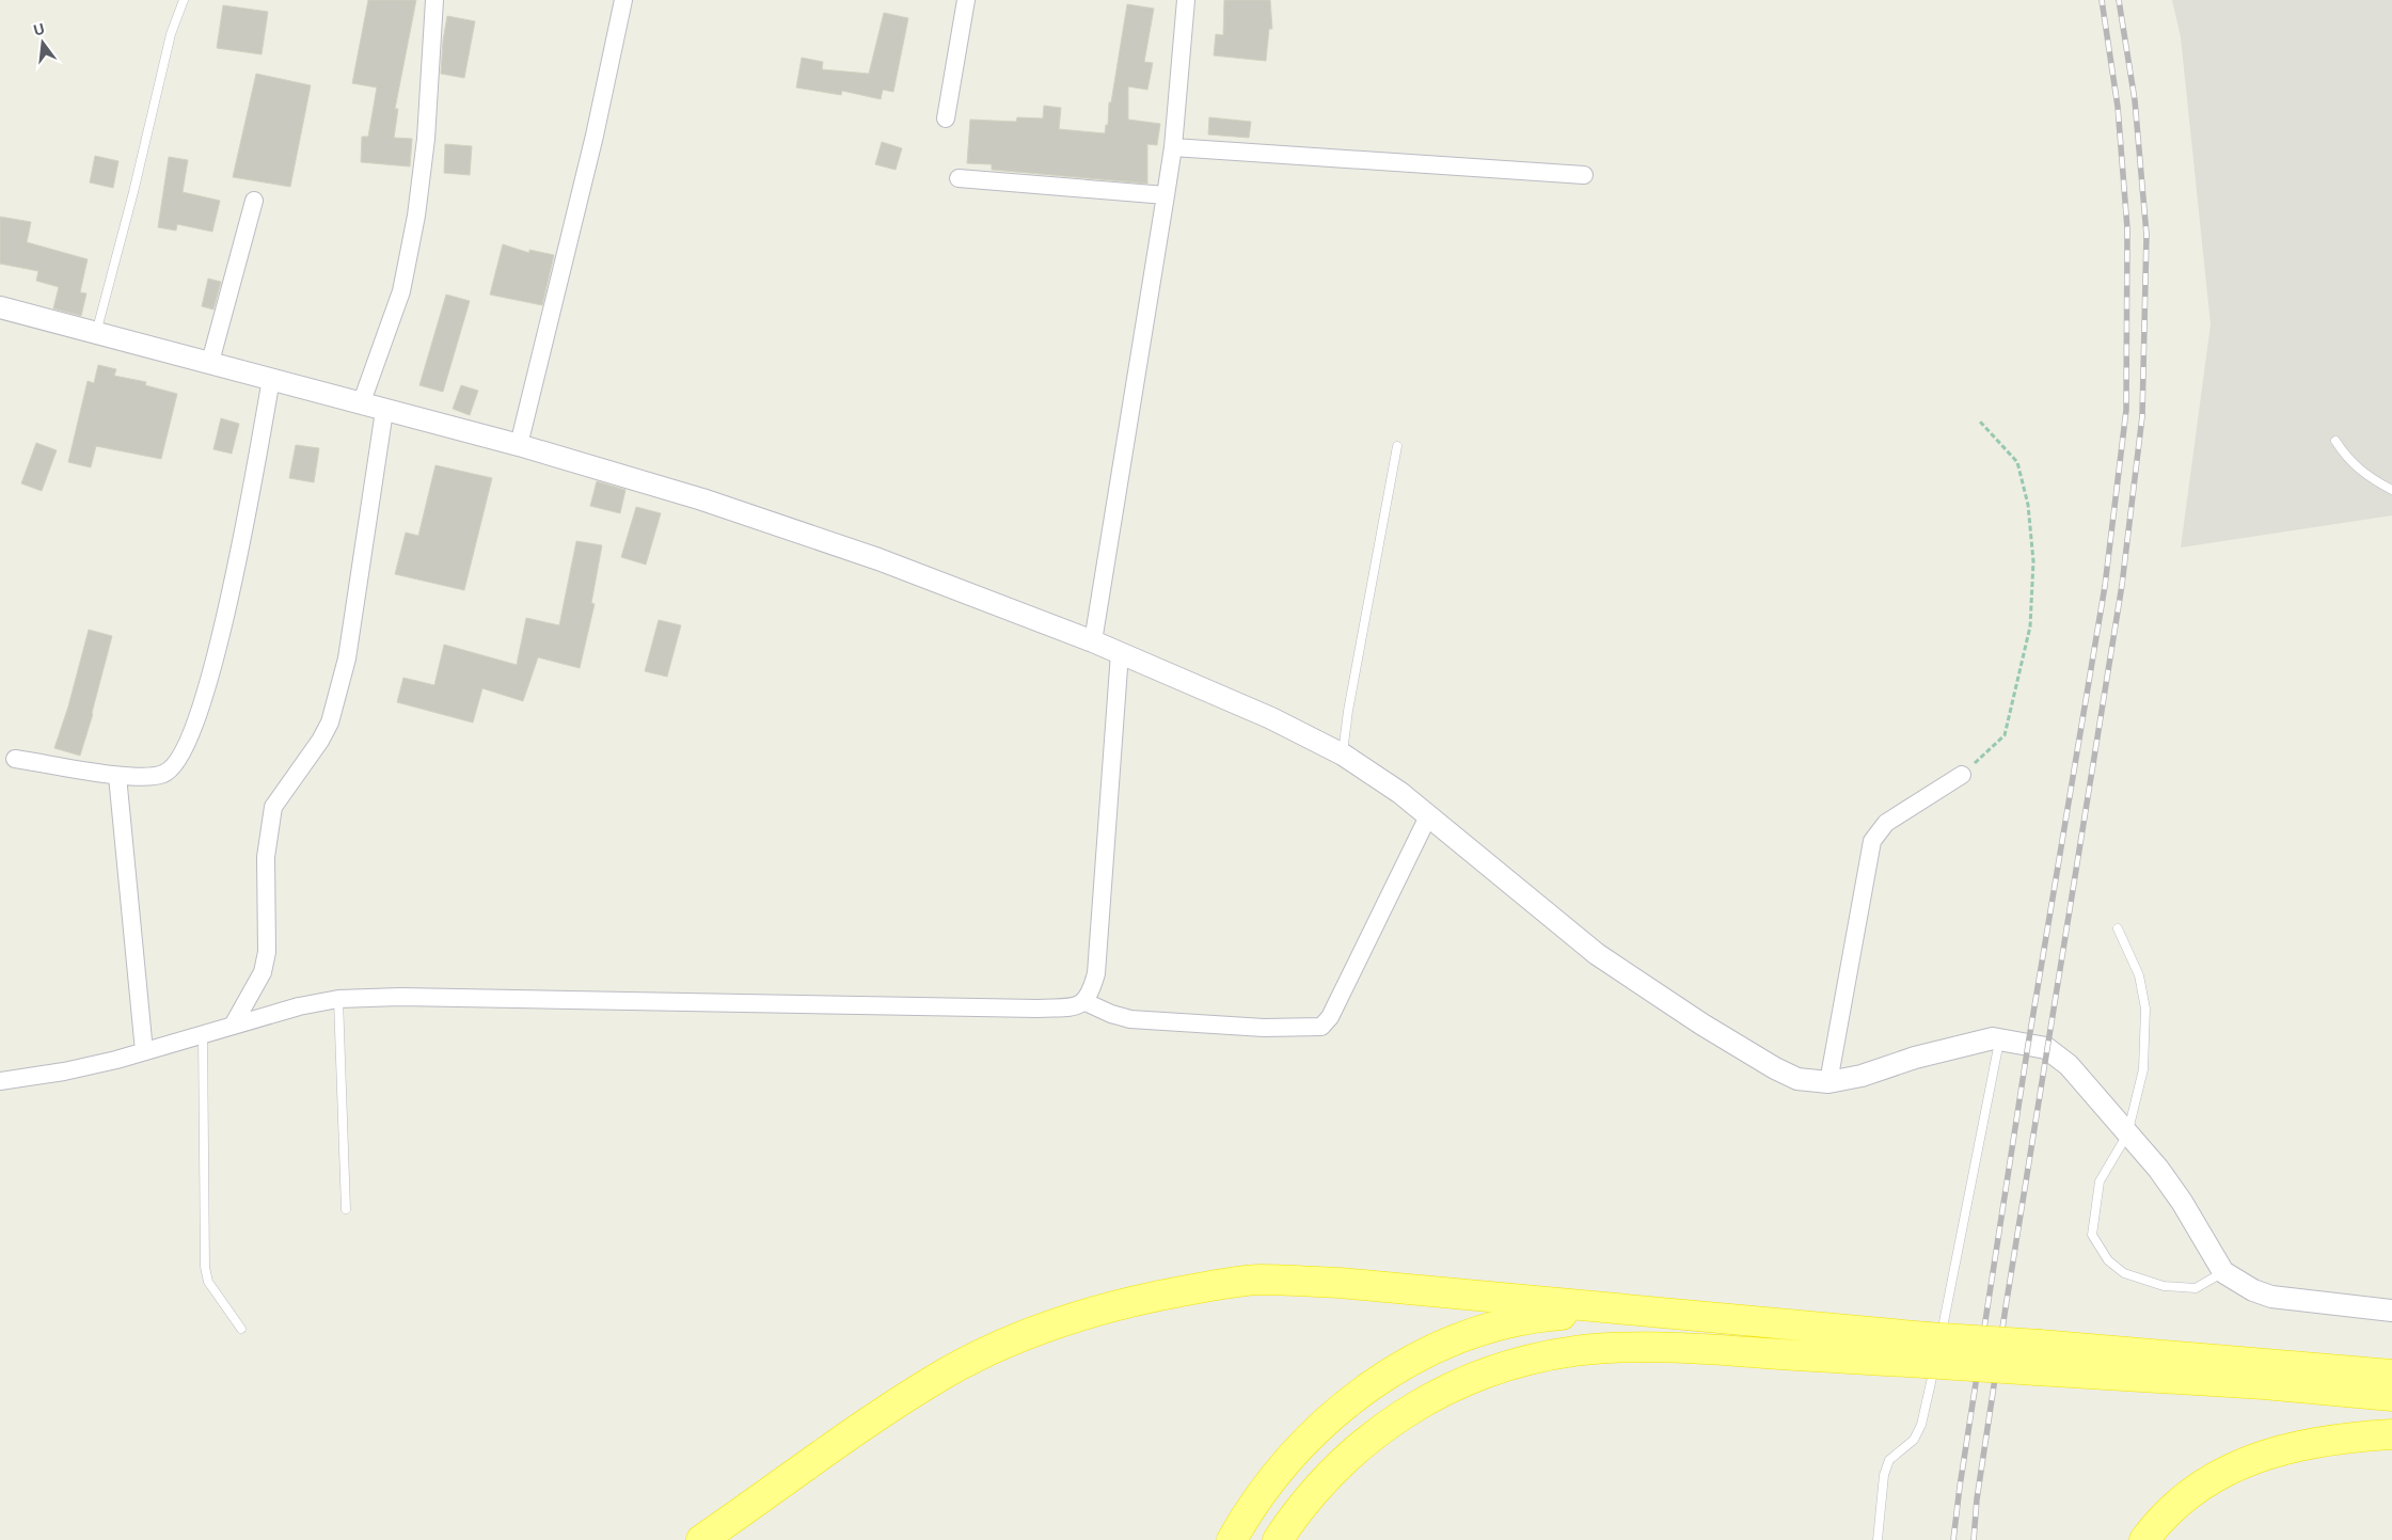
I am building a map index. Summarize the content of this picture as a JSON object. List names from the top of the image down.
{
  "north": "top"
}
